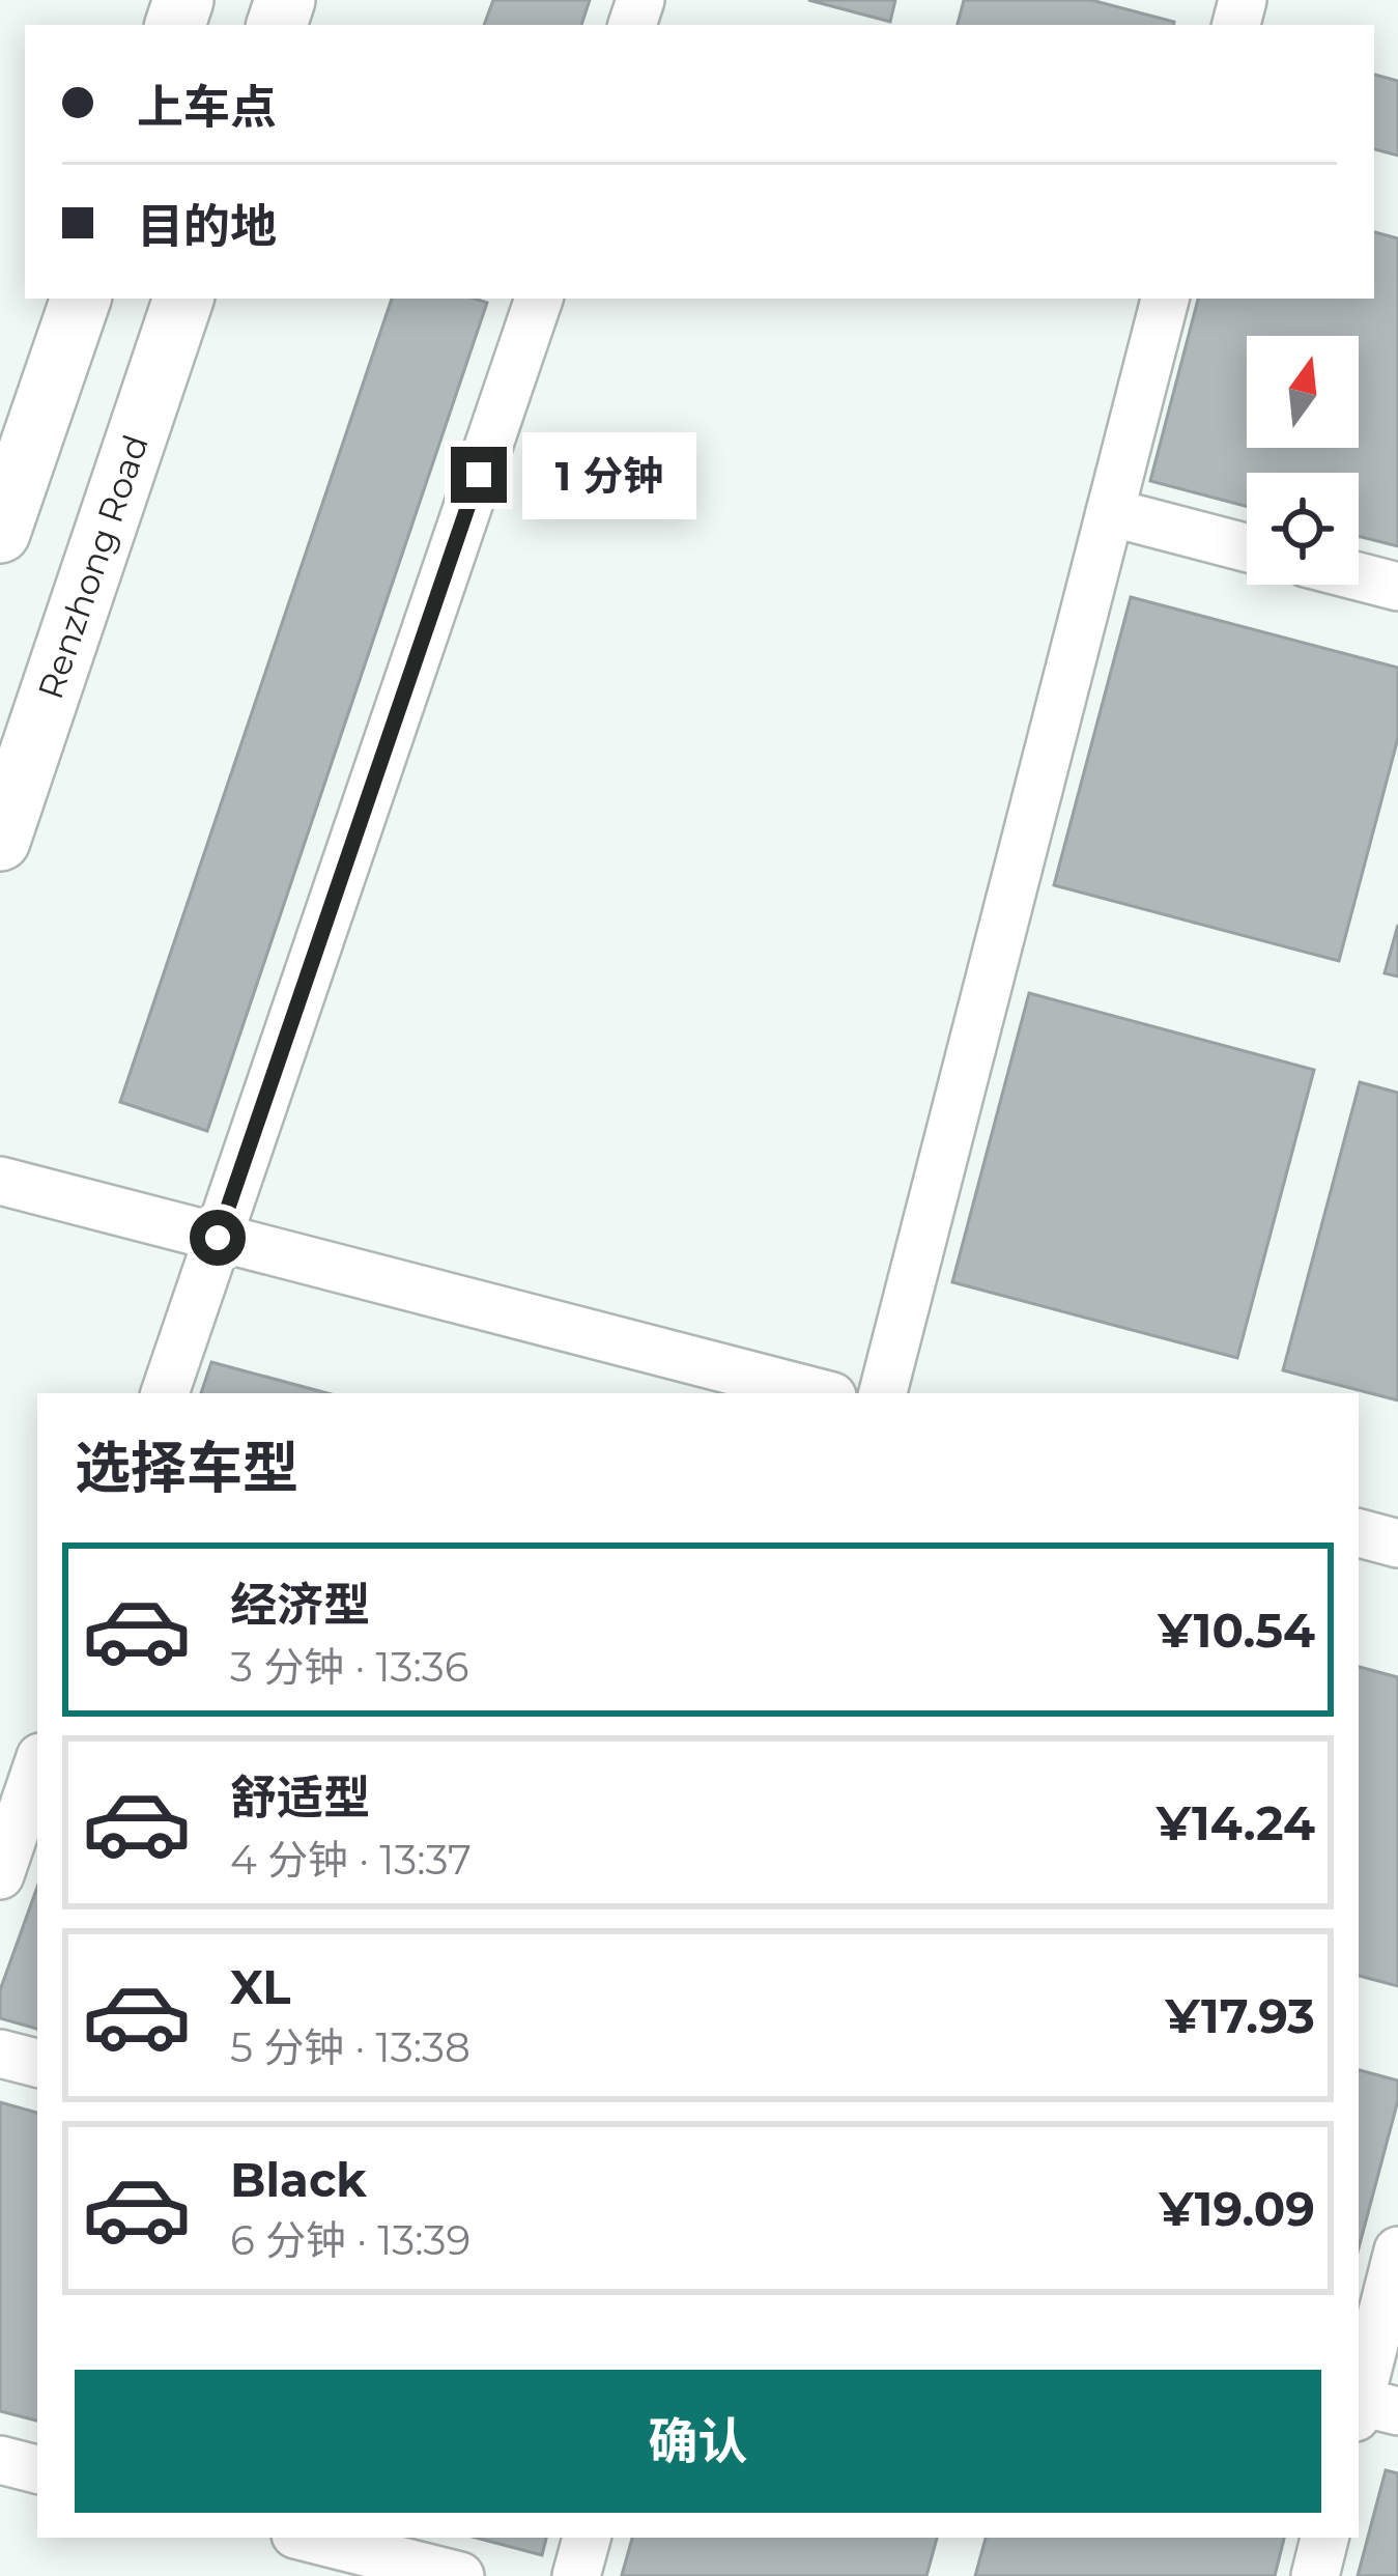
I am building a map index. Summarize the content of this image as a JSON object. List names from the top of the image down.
{
  "streets": {
    "main road": ["Renzhong Road"]
  },
  "north": "top",
  "page": {
    "banner": ["上车点", "目的地"],
    "bubble": "1 分钟",
    "heading": "选择车型",
    "list": [
      {
        "name": "经济型",
        "note": "3 分钟 · 13:36",
        "value": "¥10.54"
      },
      {
        "name": "舒适型",
        "note": "4 分钟 · 13:37",
        "value": "¥14.24"
      },
      {
        "name": "XL",
        "note": "5 分钟 · 13:38",
        "value": "¥17.93"
      },
      {
        "name": "Black",
        "note": "6 分钟 · 13:39",
        "value": "¥19.09"
      }
    ],
    "buttons": "确认"
  }
}
